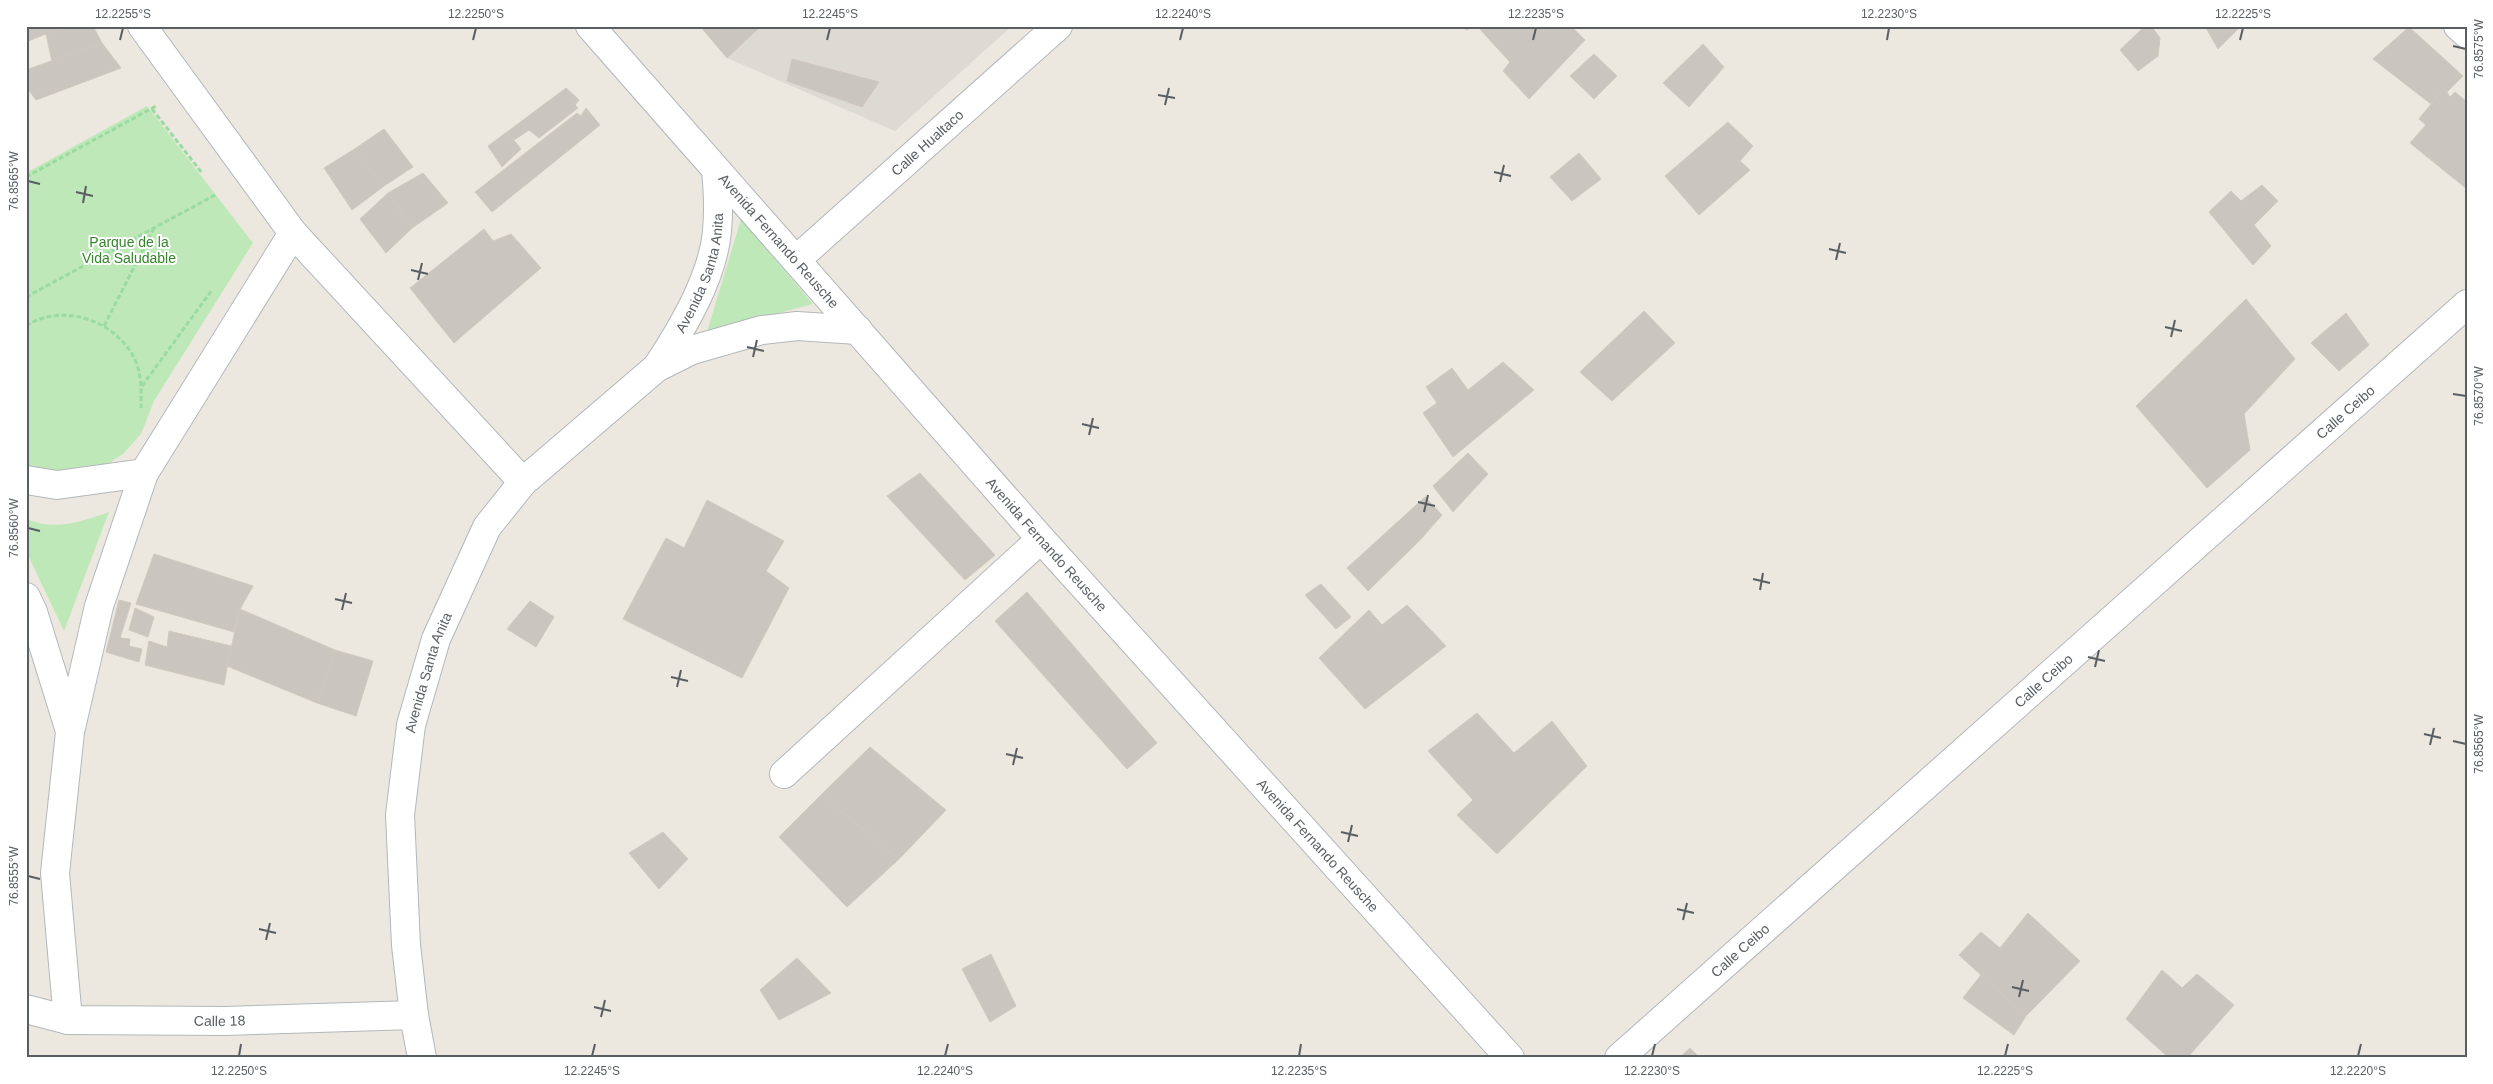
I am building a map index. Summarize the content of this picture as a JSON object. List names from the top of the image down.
{
  "streets": {
    "street": [
      "Calle Hualtaco",
      "Avenida Fernando Reusche",
      "Avenida Santa Anita",
      "Calle Ceibo",
      "Calle 18"
    ]
  },
  "crossings": [
    ["Calle Hualtaco", "Avenida Fernando Reusche"],
    ["Avenida Fernando Reusche", "Avenida Santa Anita"],
    ["Avenida Santa Anita", "Calle 18"]
  ],
  "parks": ["Parque de la Vida Saludable"],
  "coordinates": [
    "12.2255°S",
    "12.2250°S",
    "12.2245°S",
    "12.2240°S",
    "12.2235°S",
    "12.2230°S",
    "12.2225°S",
    "76.8575°W",
    "76.8565°W",
    "76.8570°W",
    "76.8560°W",
    "76.8555°W",
    "12.2220°S"
  ]
}
